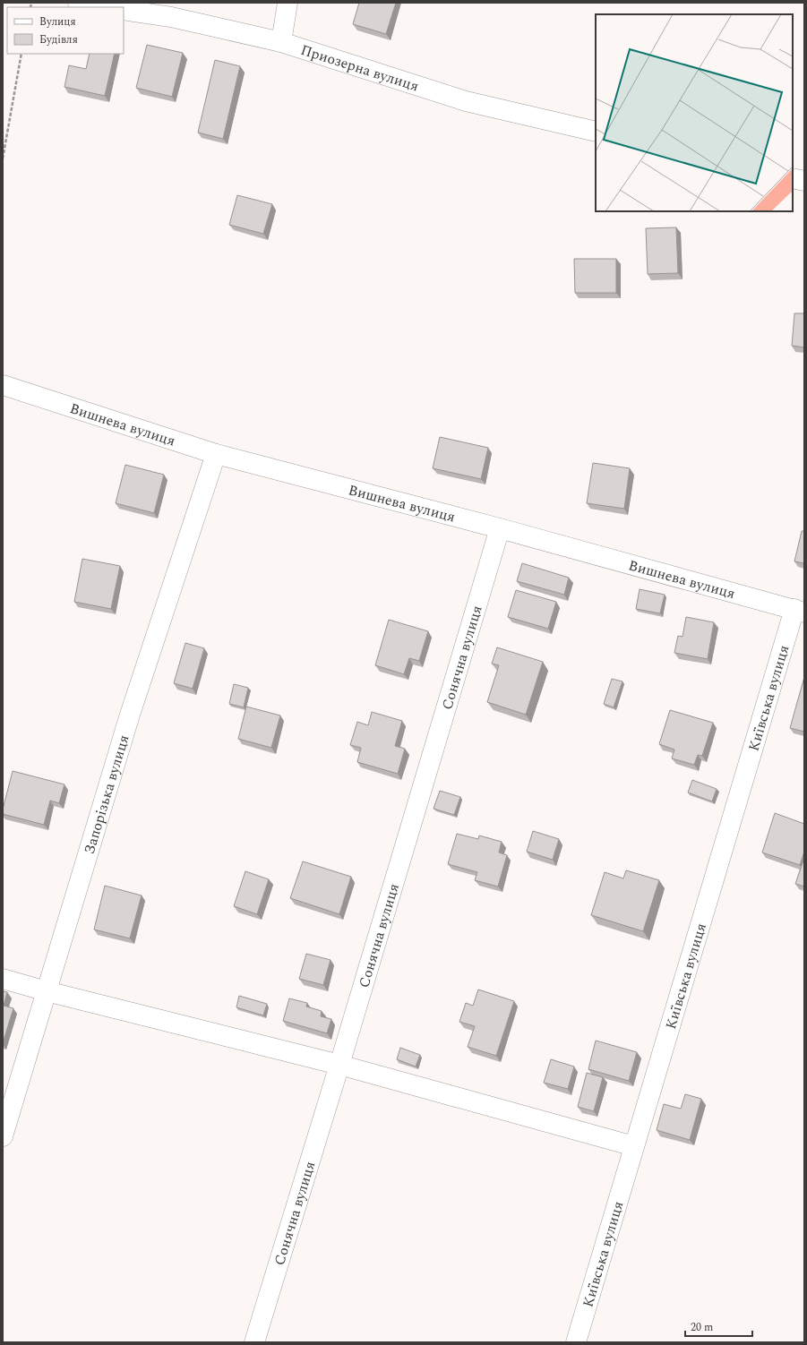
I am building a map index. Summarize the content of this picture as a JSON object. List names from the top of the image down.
{
  "streets": {
    "street": [
      "Приозерна вулиця",
      "Вишнева вулиця",
      "Сонячна вулиця",
      "Київська вулиця",
      "Запорізька вулиця"
    ]
  },
  "crossings": [
    ["Вишнева вулиця", "Сонячна вулиця"],
    ["Вишнева вулиця", "Київська вулиця"],
    ["Вишнева вулиця", "Запорізька вулиця"]
  ],
  "legend": ["Вулиця", "Будівля"],
  "scale_bar": "20 m"
}
